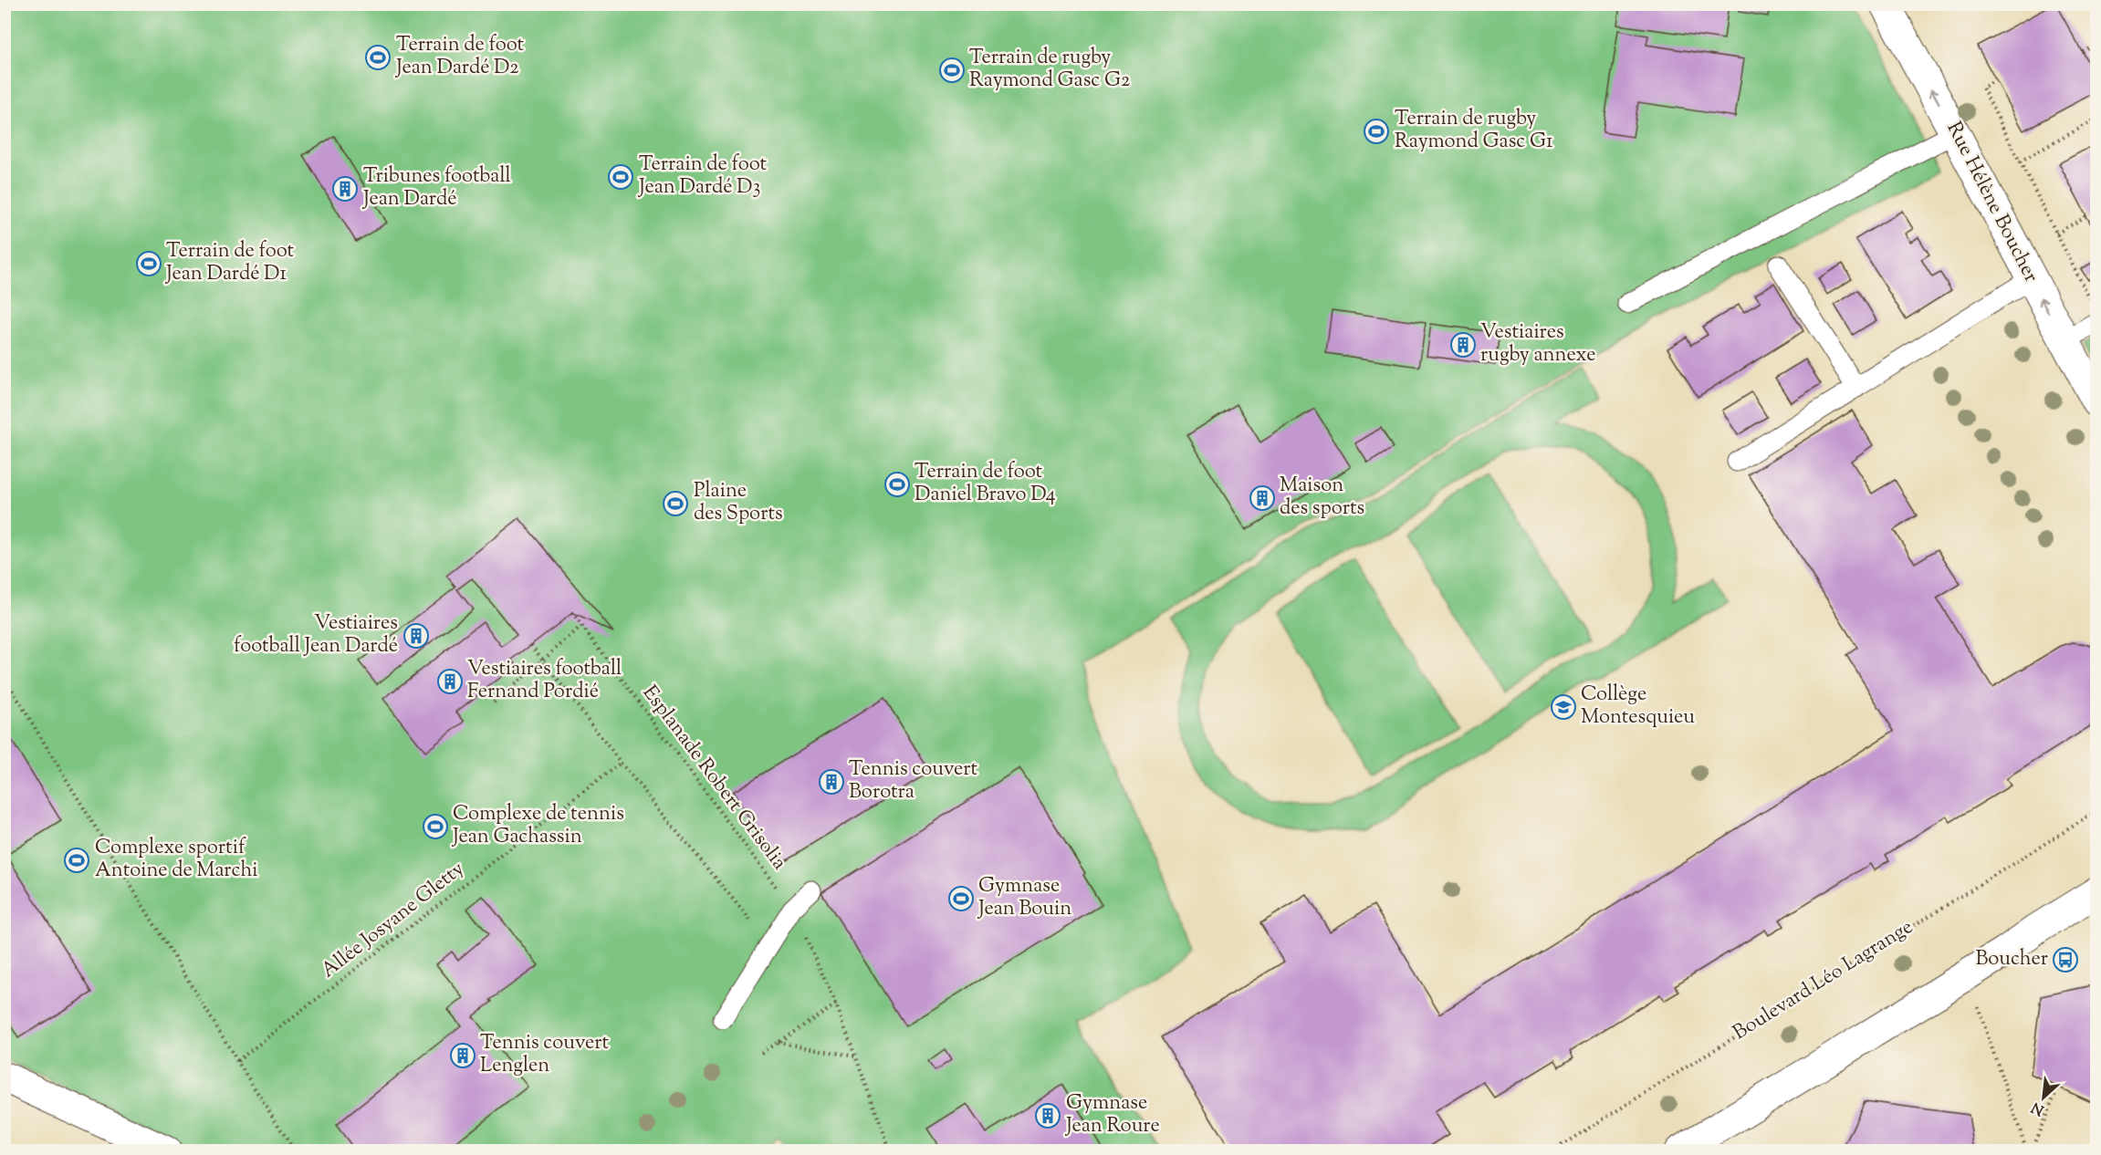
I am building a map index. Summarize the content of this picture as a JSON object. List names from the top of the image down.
{
  "streets": {
    "street": ["Rue Hélène Boucher"],
    "path": ["Esplanade Robert Grisolia", "Allée Josyane Gletty", "Boulevard Léo Lagrange"]
  },
  "one_way": ["Rue Hélène Boucher"],
  "places": {
    "sports": [
      "Terrain de foot Jean Dardé D2",
      "Terrain de rugby Raymond Gasc G2",
      "Terrain de rugby Raymond Gasc G1",
      "Terrain de foot Jean Dardé D3",
      "Terrain de foot Jean Dardé D1",
      "Terrain de foot Daniel Bravo D4",
      "Plaine des Sports",
      "Complexe de tennis Jean Gachassin",
      "Complexe sportif Antoine de Marchi",
      "Gymnase Jean Bouin"
    ],
    "building": [
      "Tribunes football Jean Dardé",
      "Vestiaires rugby annexe",
      "Maison des sports",
      "Vestiaires football Jean Dardé",
      "Vestiaires football Fernand Pordié",
      "Tennis couvert Borotra",
      "Tennis couvert Lenglen",
      "Gymnase Jean Roure"
    ],
    "school or university": ["Collège Montesquieu"],
    "bus stop": ["Boucher"]
  },
  "north": "bottom left"
}
